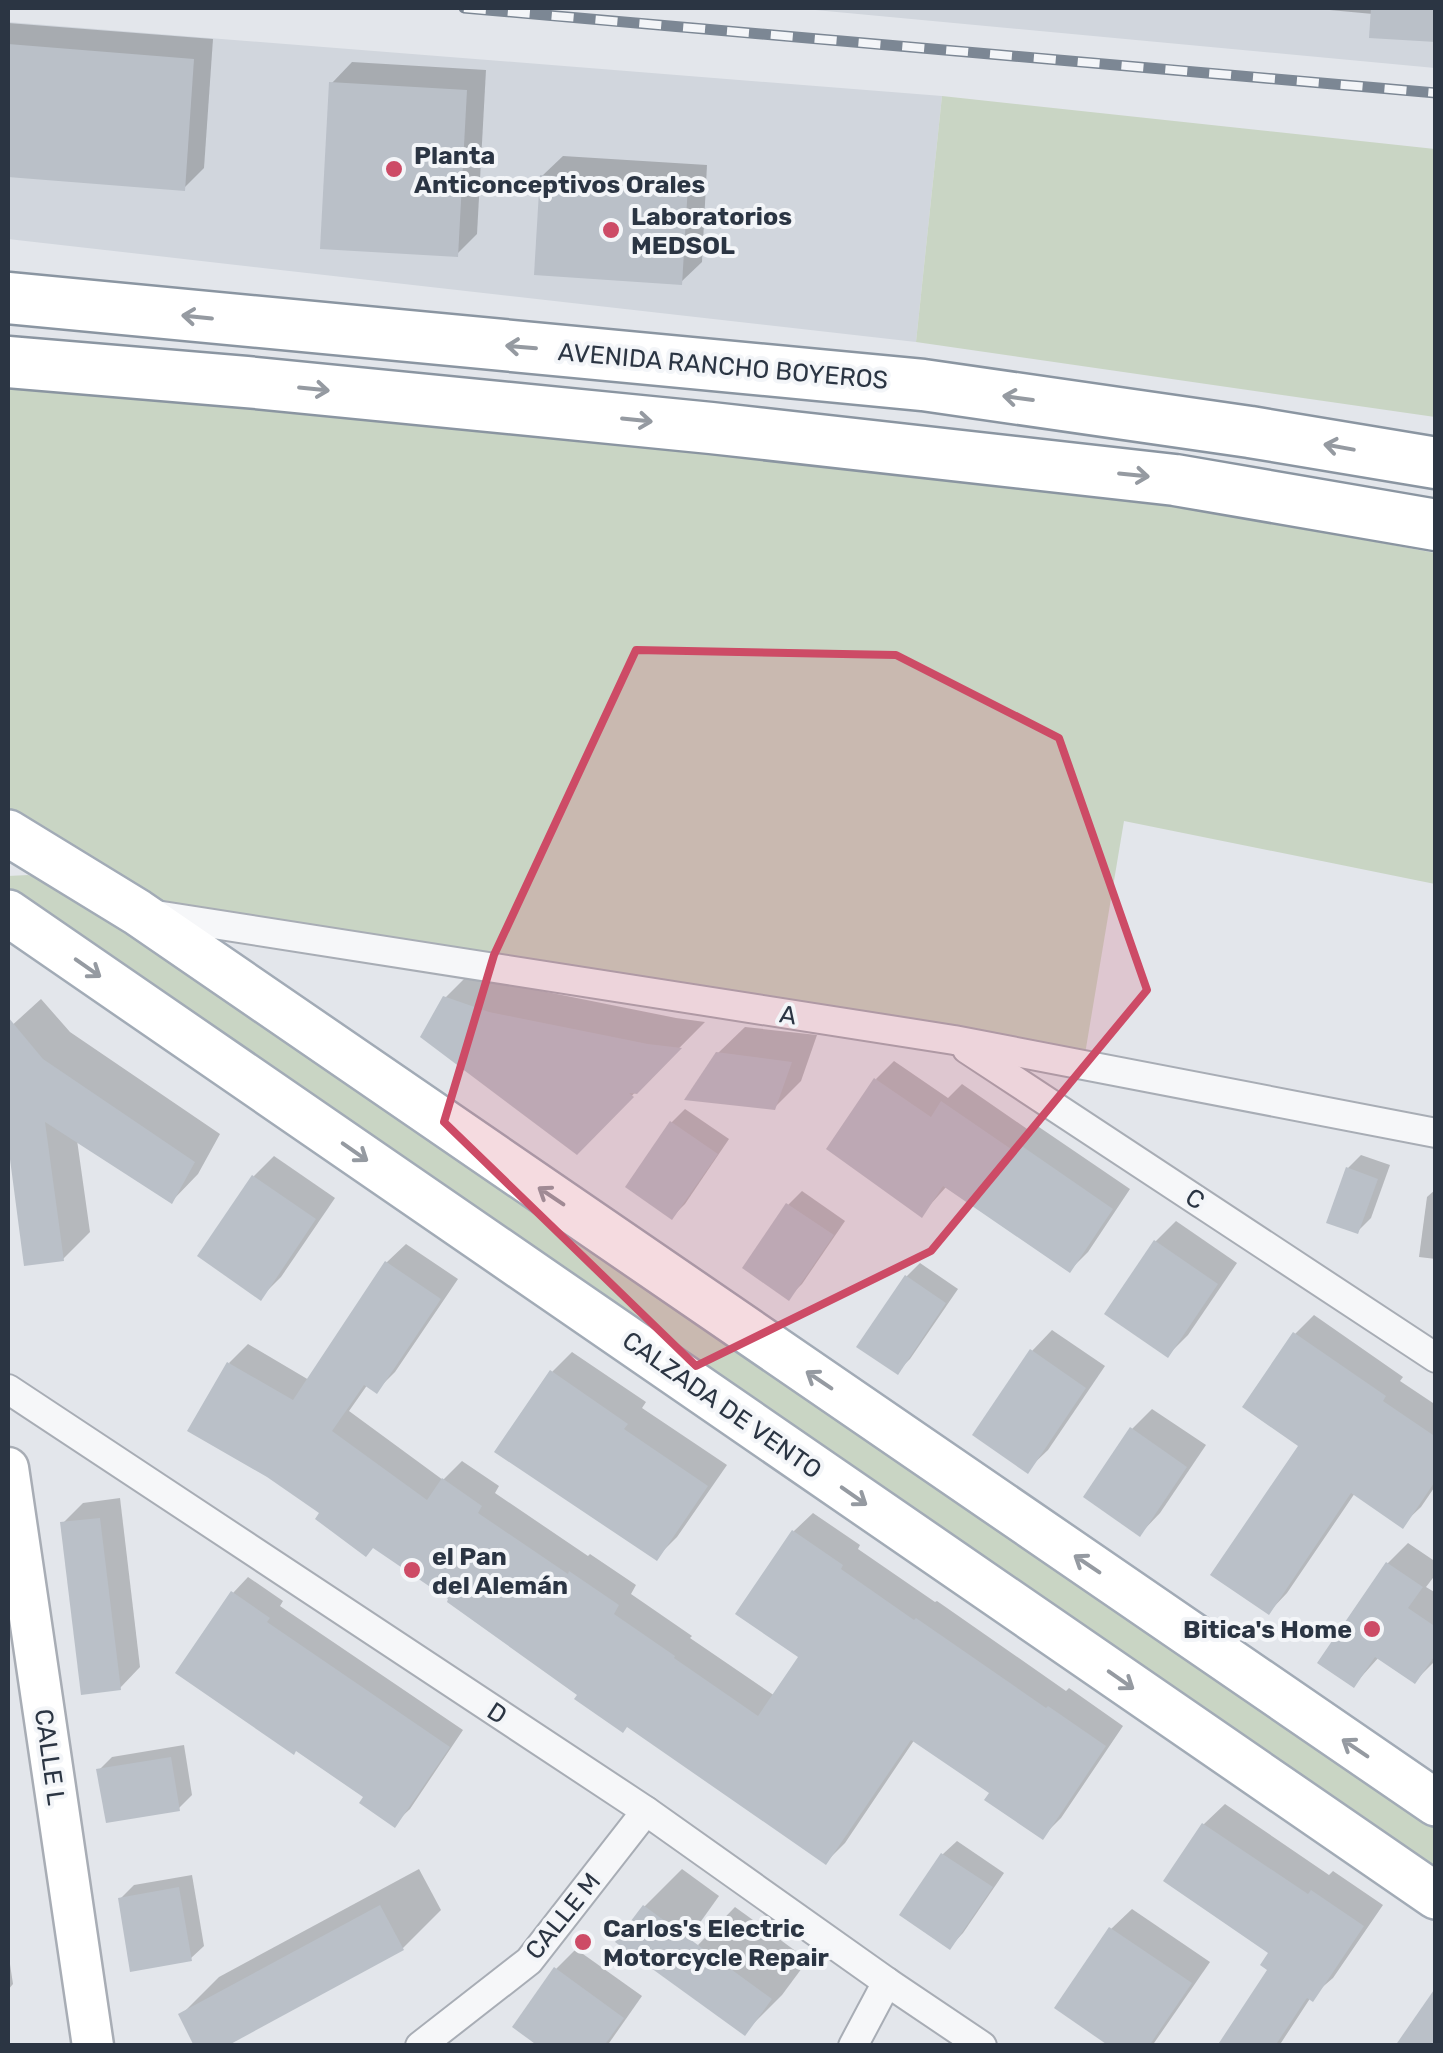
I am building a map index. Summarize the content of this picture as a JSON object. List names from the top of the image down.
{
  "streets": {
    "highway": ["AVENIDA RANCHO BOYEROS"],
    "main road": ["CALZADA DE VENTO"],
    "street": [
      "A",
      "C",
      "D",
      "CALLE L",
      "CALLE M"
    ]
  },
  "crossings": [
    ["A", "C"],
    ["D", "CALLE M"]
  ],
  "places": [
    "Planta Anticonceptivos Orales",
    "Laboratorios MEDSOL",
    "el Pan del Alemán",
    "Bitica's Home",
    "Carlos's Electric Motorcycle Repair"
  ]
}
